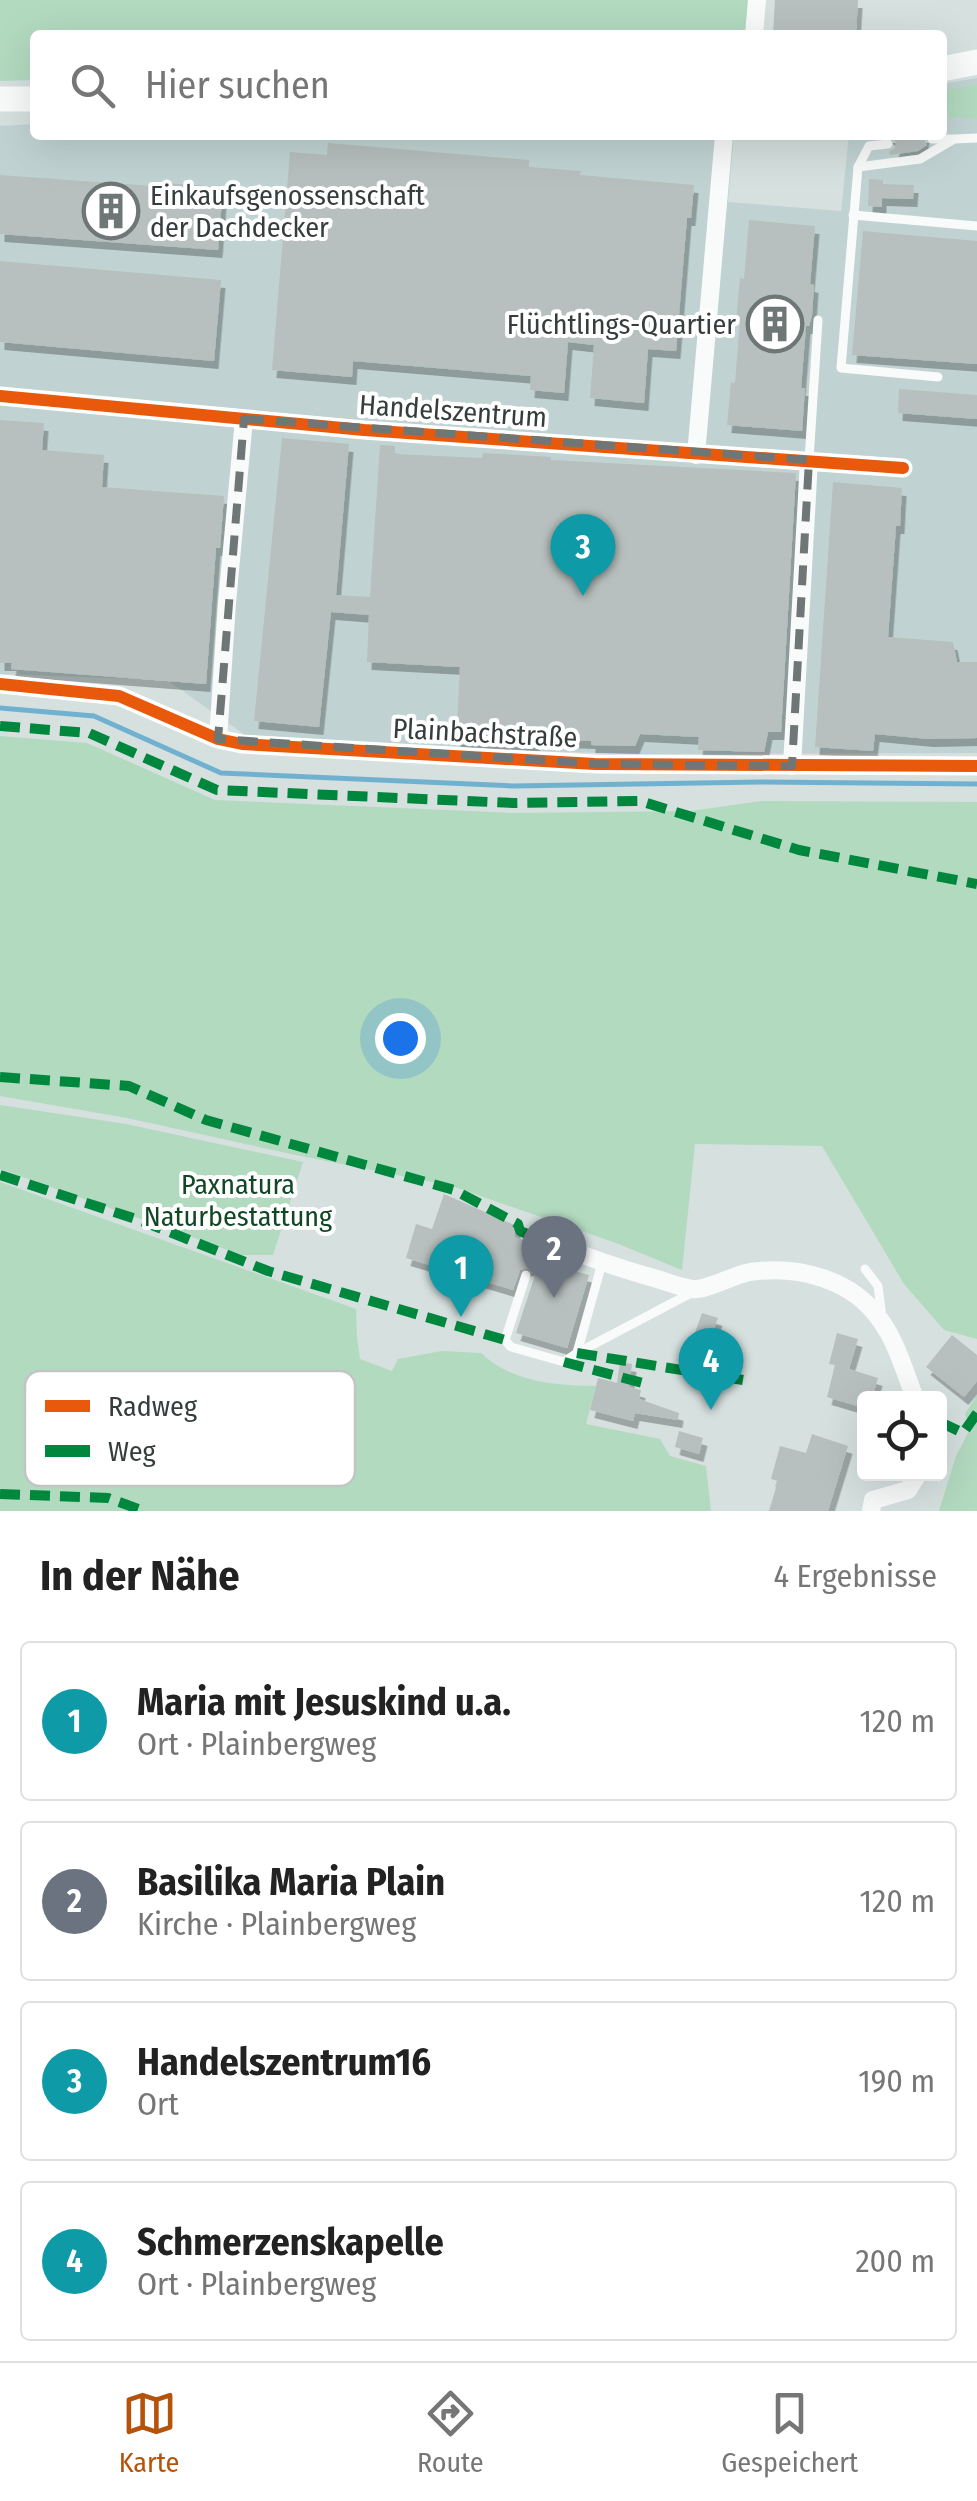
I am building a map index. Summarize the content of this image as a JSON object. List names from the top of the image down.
{
  "streets": {
    "street": ["Handelszentrum", "Plainbachstraße"]
  },
  "parks": ["Paxnatura Naturbestattung"],
  "places": {
    "building": ["Einkaufsgenossenschaft der Dachdecker", "Flüchtlings-Quartier"]
  },
  "legend": ["Radweg", "Weg"],
  "page": {
    "search": "Hier suchen",
    "pins": [
      "3",
      "2",
      "1",
      "4"
    ],
    "heading": ["In der Nähe", "4 Ergebnisse"],
    "list": [
      {
        "mark": "1",
        "name": "Maria mit Jesuskind u.a.",
        "note": "Ort · Plainbergweg",
        "value": "120 m"
      },
      {
        "mark": "2",
        "name": "Basilika Maria Plain",
        "note": "Kirche · Plainbergweg",
        "value": "120 m"
      },
      {
        "mark": "3",
        "name": "Handelszentrum16",
        "note": "Ort",
        "value": "190 m"
      },
      {
        "mark": "4",
        "name": "Schmerzenskapelle",
        "note": "Ort · Plainbergweg",
        "value": "200 m"
      }
    ],
    "nav": ["Karte", "Route", "Gespeichert"]
  }
}
